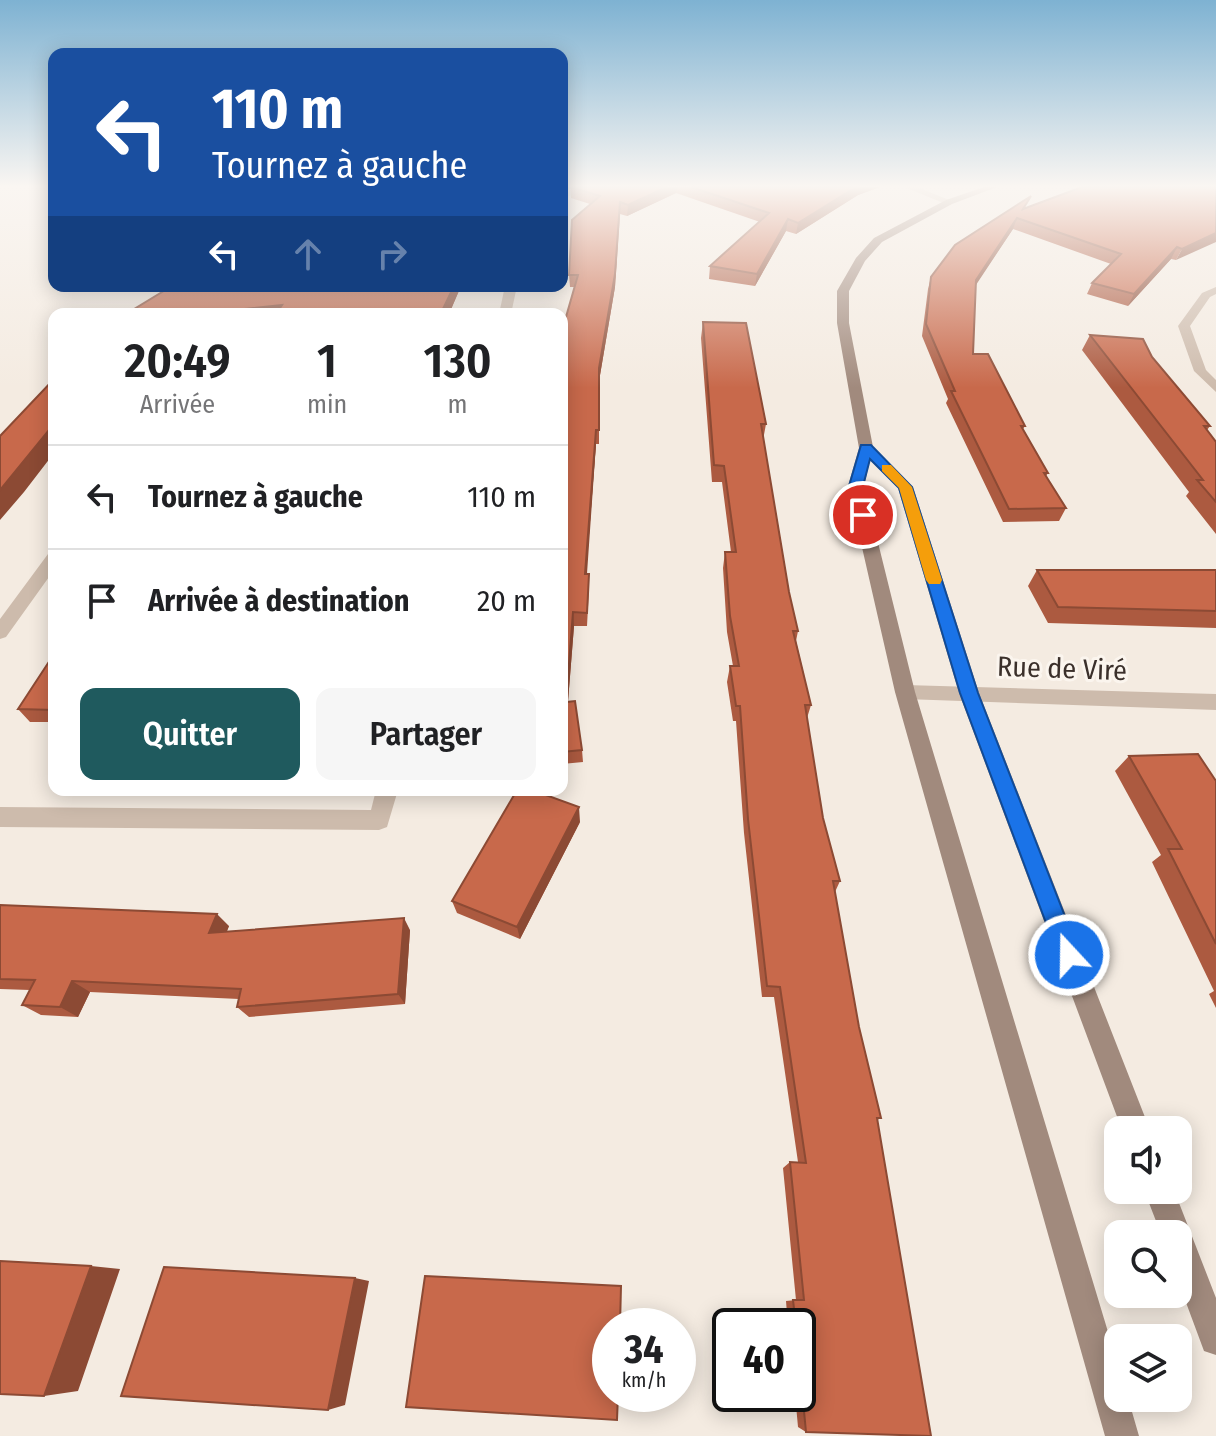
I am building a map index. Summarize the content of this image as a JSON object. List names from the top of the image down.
{
  "streets": {
    "street": ["Rue de Viré"]
  },
  "page": {
    "turn": ["110 m", "Tournez à gauche"],
    "eta": [
      "20:49",
      "Arrivée",
      "1",
      "min",
      "130",
      "m"
    ],
    "list": [
      {
        "name": "Tournez à gauche",
        "value": "110 m"
      },
      {
        "name": "Arrivée à destination",
        "value": "20 m"
      }
    ],
    "buttons": ["Quitter", "Partager"],
    "speed": "34 km/h",
    "limit": "40"
  }
}
